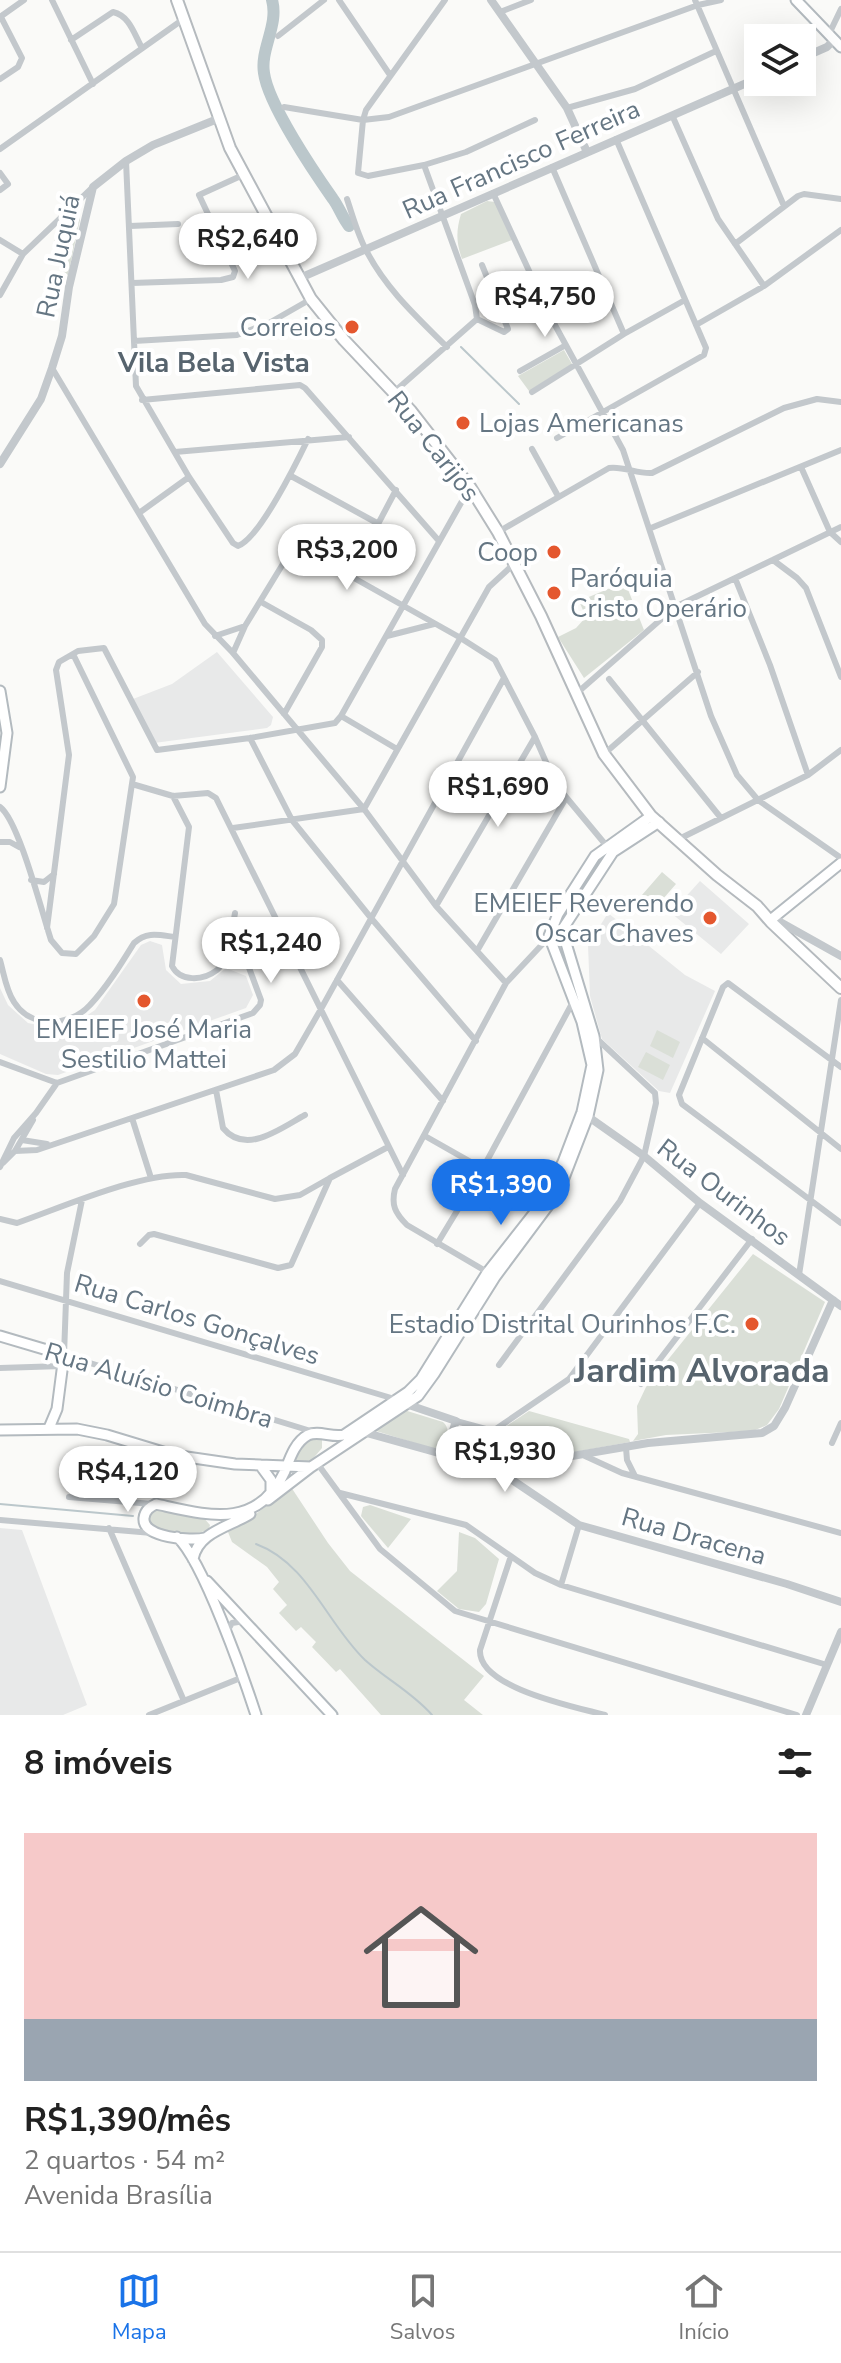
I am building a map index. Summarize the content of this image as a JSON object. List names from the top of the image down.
{
  "streets": {
    "main road": ["Rua Carijós", "Rua Aluísio Coimbra"],
    "street": [
      "Rua Francisco Ferreira",
      "Rua Juquiá",
      "Rua Ourinhos",
      "Rua Carlos Gonçalves",
      "Rua Dracena"
    ]
  },
  "crossings": [
    ["Rua Francisco Ferreira", "Rua Carijós"],
    ["Rua Juquiá", "Rua Carijós"]
  ],
  "districts": ["Vila Bela Vista", "Jardim Alvorada"],
  "places": [
    "Correios",
    "Lojas Americanas",
    "Coop",
    "Paróquia Cristo Operário",
    "EMEIEF Reverendo Oscar Chaves",
    "EMEIEF José Maria Sestilio Mattei",
    "Estadio Distrital Ourinhos F.C."
  ],
  "page": {
    "price": [
      "R$2,640",
      "R$4,750",
      "R$3,200",
      "R$1,690",
      "R$1,240",
      "R$1,390",
      "R$1,930",
      "R$4,120"
    ],
    "heading": "8 imóveis",
    "list": [
      {
        "name": "R$1,390/mês",
        "note": "2 quartos · 54 m² · Avenida Brasília"
      }
    ],
    "tabs": ["Mapa", "Salvos", "Início"]
  }
}
